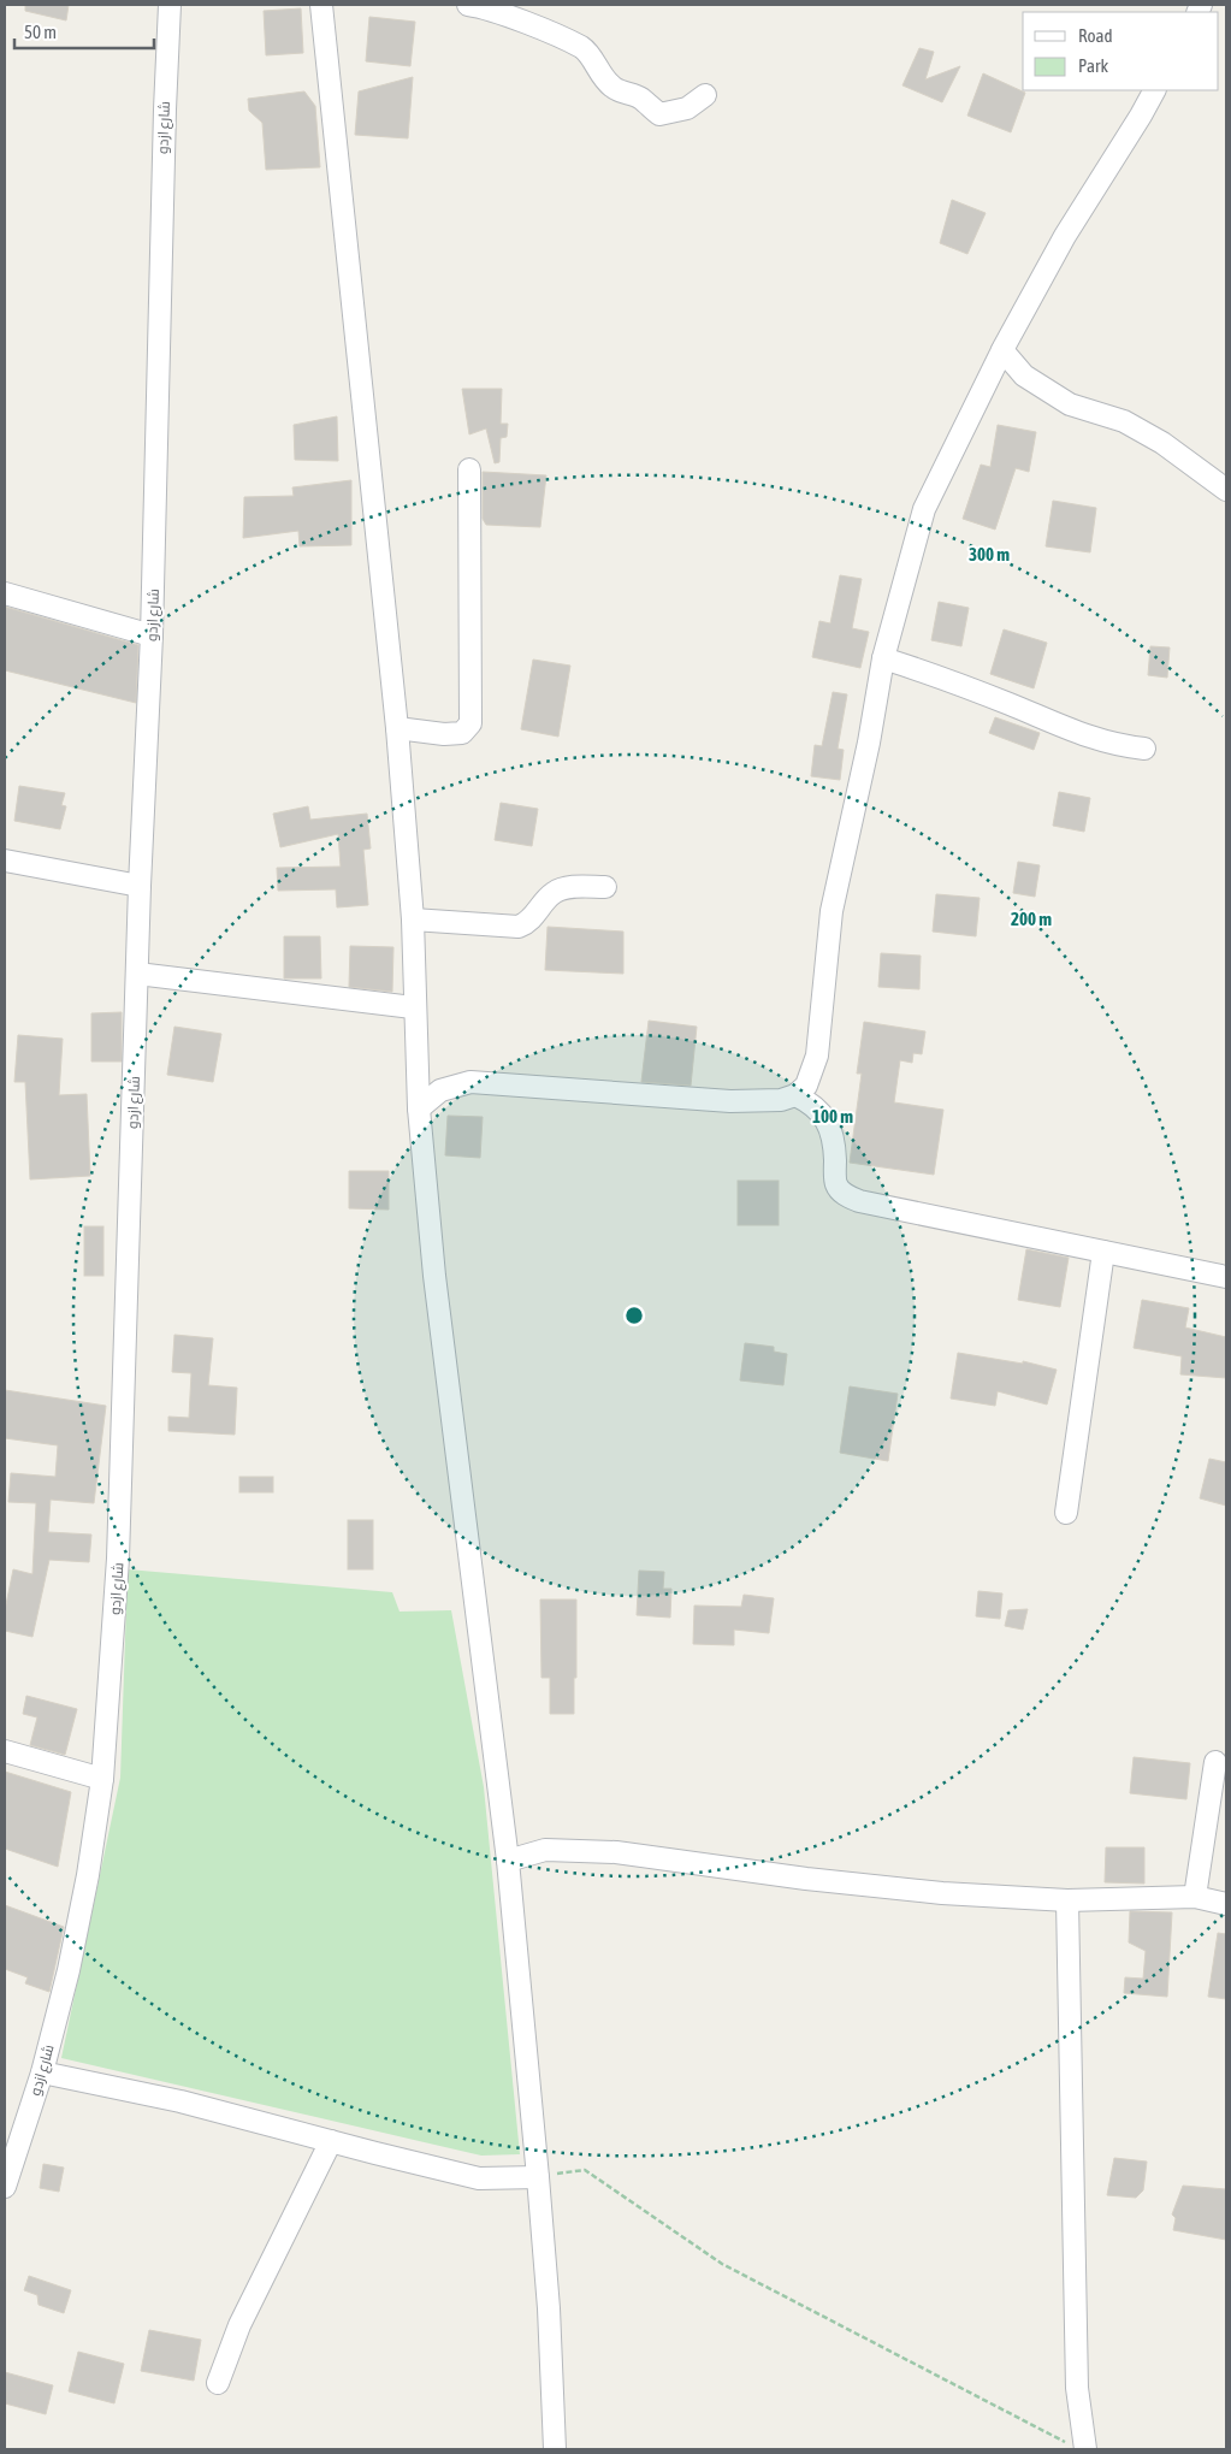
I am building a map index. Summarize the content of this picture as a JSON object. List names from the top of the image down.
{
  "streets": {
    "street": ["شارع ازدو"]
  },
  "legend": ["Road", "Park"],
  "scale_bar": "50 m",
  "rings": ["300 m", "200 m", "100 m"]
}
